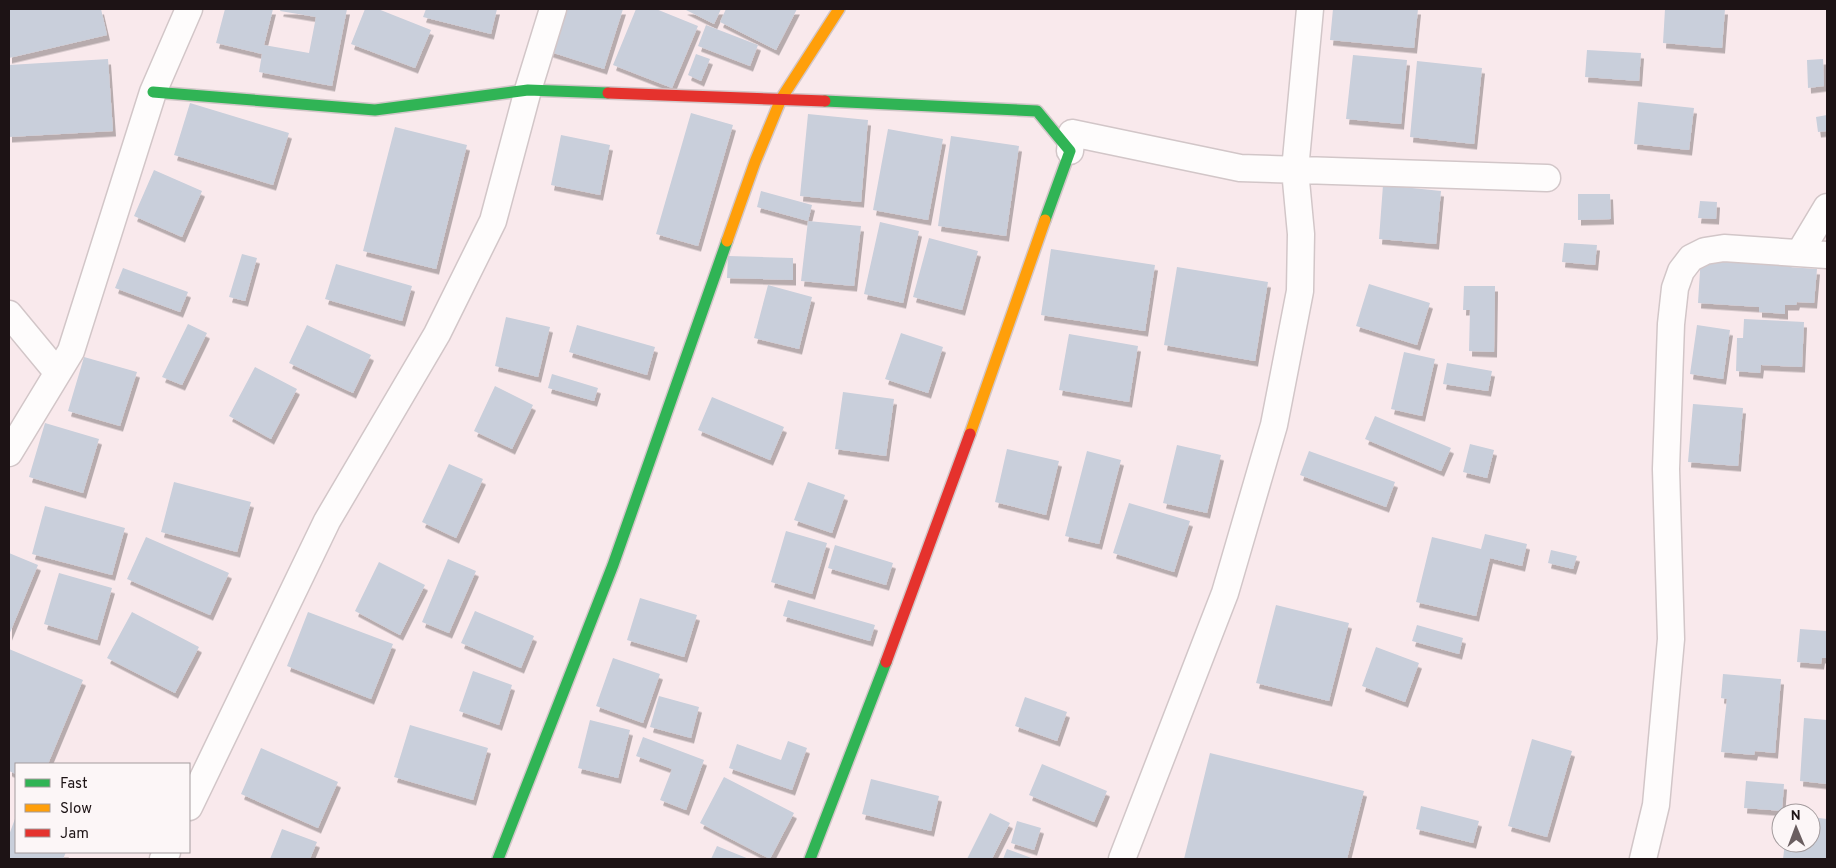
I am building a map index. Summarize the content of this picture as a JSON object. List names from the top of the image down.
{
  "legend": ["Fast", "Slow", "Jam"],
  "north": "top"
}
